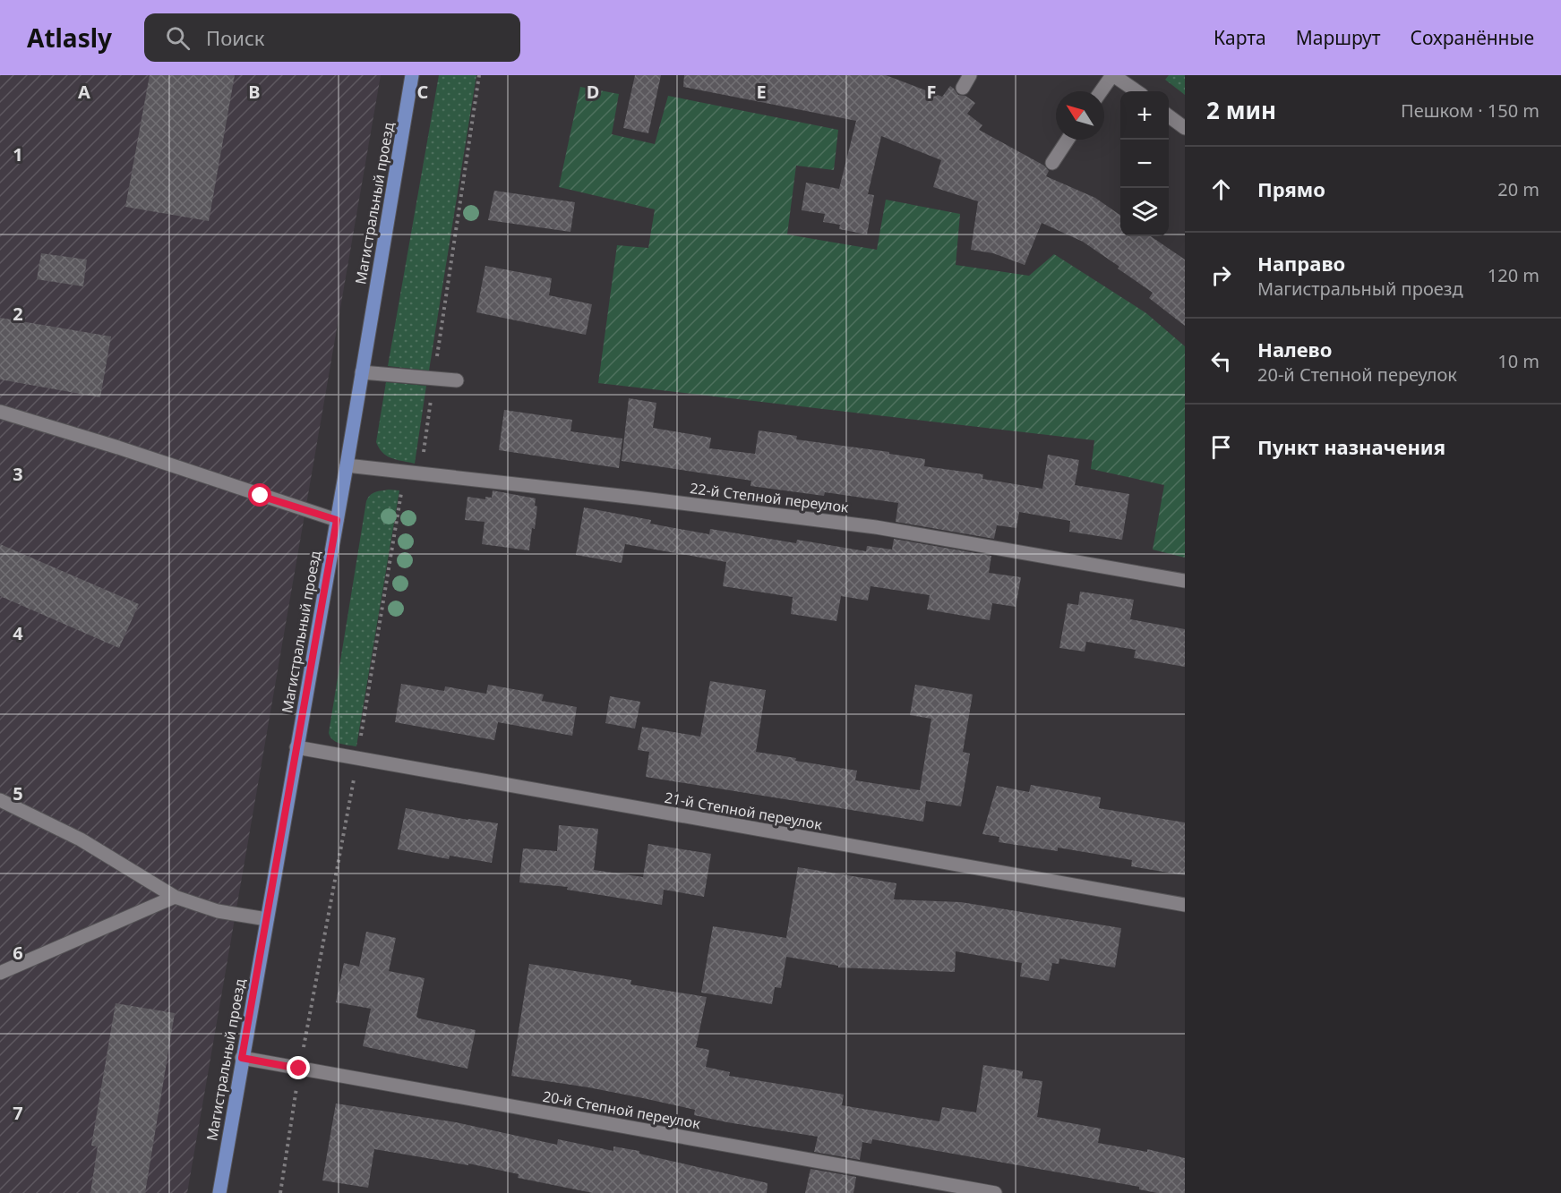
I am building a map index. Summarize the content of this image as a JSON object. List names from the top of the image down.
{
  "streets": {
    "main road": ["Магистральный проезд"],
    "street": ["22-й Степной переулок", "21-й Степной переулок", "20-й Степной переулок"]
  },
  "crossings": [
    ["Магистральный проезд", "22-й Степной переулок"],
    ["Магистральный проезд", "21-й Степной переулок"],
    ["Магистральный проезд", "20-й Степной переулок"]
  ],
  "north": "top left",
  "page": {
    "header": "Atlasly",
    "search": "Поиск",
    "nav": ["Карта", "Маршрут", "Сохранённые"],
    "heading": ["2 мин", "Пешком · 150 m"],
    "map_buttons": ["+", "−"],
    "list": [
      ["Прямо", "20 m"],
      ["Направо", "Магистральный проезд", "120 m"],
      ["Налево", "20-й Степной переулок", "10 m"],
      "Пункт назначения"
    ]
  },
  "grid": {
    "columns": [
      "A",
      "B",
      "C",
      "D",
      "E",
      "F"
    ],
    "rows": [
      "1",
      "2",
      "3",
      "4",
      "5",
      "6",
      "7"
    ]
  }
}
